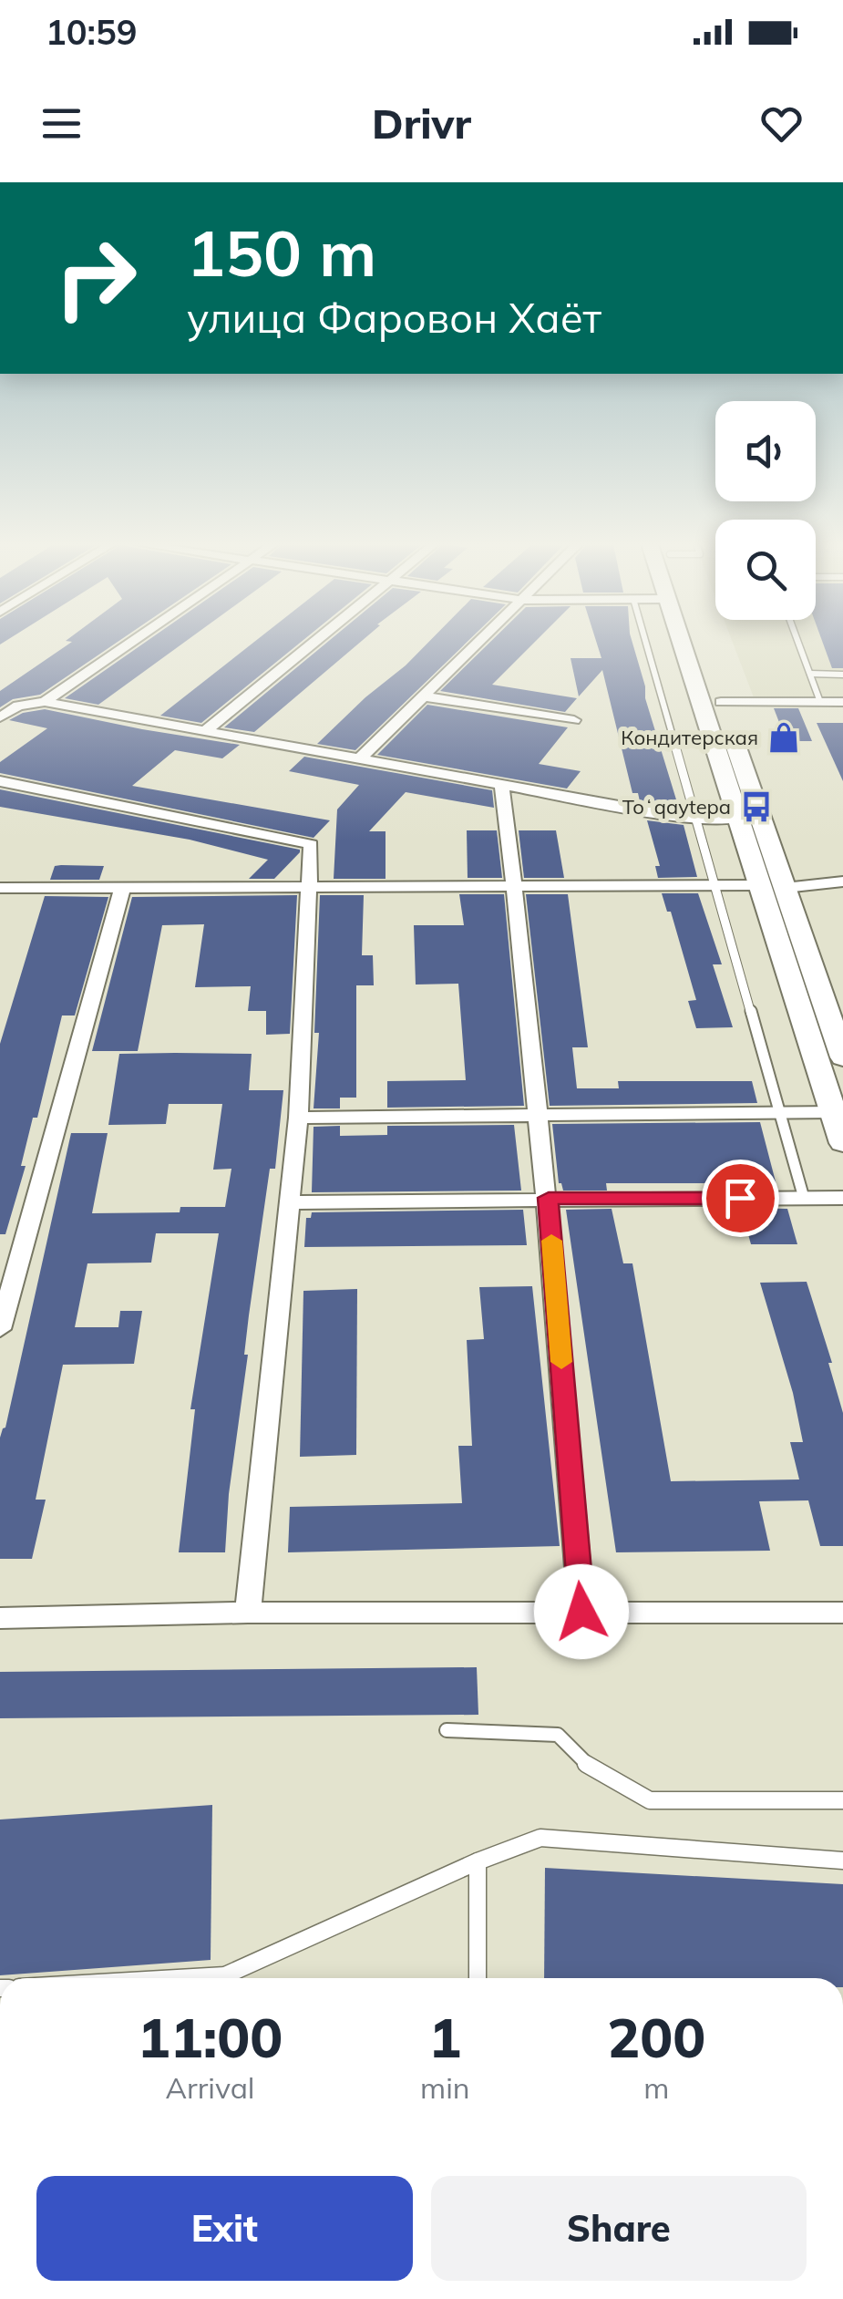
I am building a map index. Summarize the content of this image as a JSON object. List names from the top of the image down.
{
  "places": {
    "shop": ["Кондитерская"],
    "bus stop": ["Toʻqaytepa"]
  },
  "page": {
    "status": "10:59",
    "header": "Drivr",
    "turn": ["150 m", "улица Фаровон Хаёт"],
    "eta": [
      "11:00",
      "Arrival",
      "1",
      "min",
      "200",
      "m"
    ],
    "buttons": ["Exit", "Share"]
  }
}
